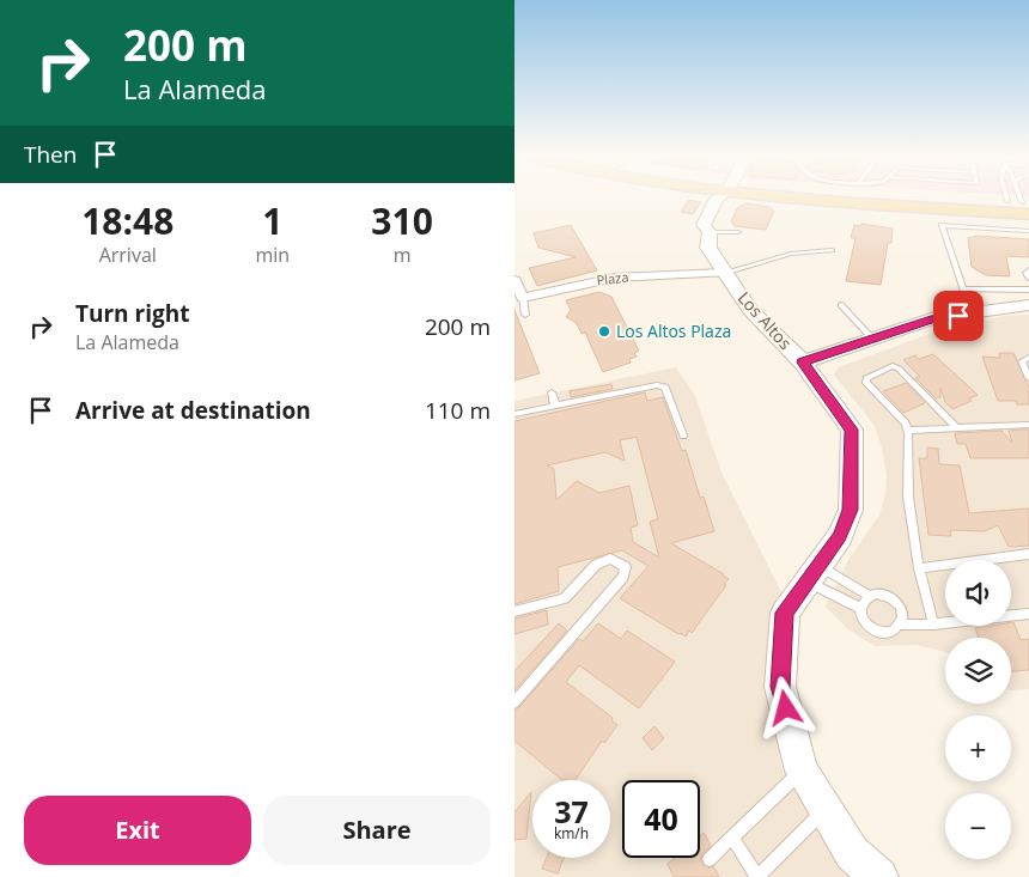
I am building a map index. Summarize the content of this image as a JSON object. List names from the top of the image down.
{
  "streets": {
    "street": ["Plaza", "Los Altos"]
  },
  "crossings": [
    ["Plaza", "Los Altos"]
  ],
  "places": ["Los Altos Plaza"],
  "page": {
    "turn": ["200 m", "La Alameda"],
    "then": "Then",
    "eta": [
      "18:48",
      "Arrival",
      "1",
      "min",
      "310",
      "m"
    ],
    "list": [
      {
        "name": "Turn right",
        "note": "La Alameda",
        "value": "200 m"
      },
      {
        "name": "Arrive at destination",
        "value": "110 m"
      }
    ],
    "map_buttons": ["+", "−"],
    "speed": "37 km/h",
    "limit": "40",
    "buttons": ["Exit", "Share"]
  }
}
